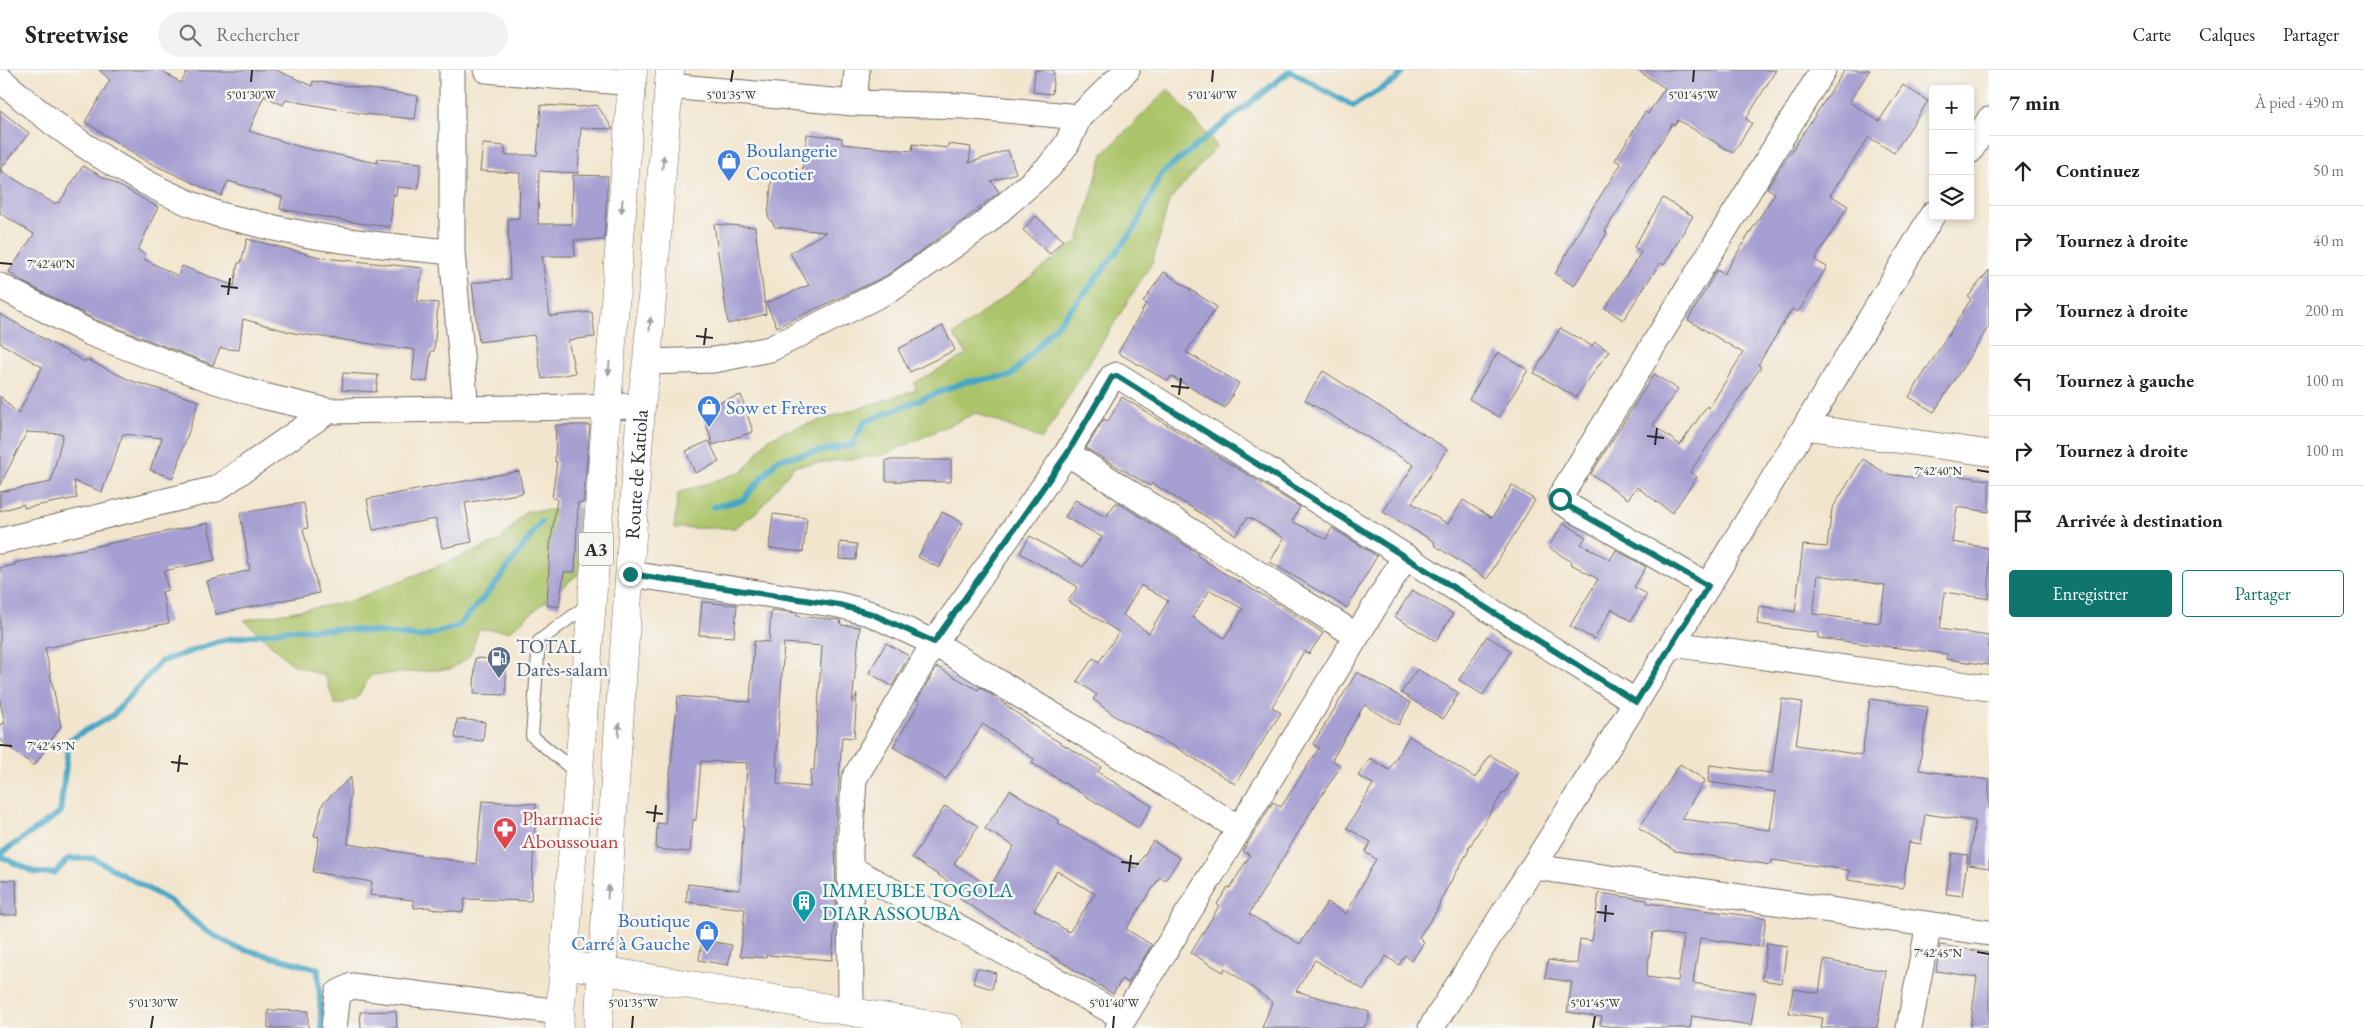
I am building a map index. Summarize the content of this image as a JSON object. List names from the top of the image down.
{
  "streets": {
    "main road": ["Route de Katiola", "A3"]
  },
  "places": {
    "shop": ["Boulangerie Cocotier", "Sow et Frères", "Boutique Carré à Gauche"],
    "fuel station": ["TOTAL Darès-salam"],
    "pharmacy": ["Pharmacie Aboussouan"],
    "building": ["IMMEUBLE TOGOLA DIARASSOUBA"]
  },
  "page": {
    "header": "Streetwise",
    "search": "Rechercher",
    "nav": ["Carte", "Calques", "Partager"],
    "heading": ["7 min", "À pied · 490 m"],
    "map_buttons": ["+", "−"],
    "list": [
      ["Continuez", "50 m"],
      ["Tournez à droite", "40 m"],
      ["Tournez à droite", "200 m"],
      ["Tournez à gauche", "100 m"],
      ["Tournez à droite", "100 m"],
      "Arrivée à destination"
    ],
    "buttons": ["Enregistrer", "Partager"]
  },
  "coordinates": [
    "5°01'30\"W",
    "5°01'35\"W",
    "5°01'40\"W",
    "5°01'45\"W",
    "7°42'40\"N",
    "7°42'45\"N"
  ]
}
